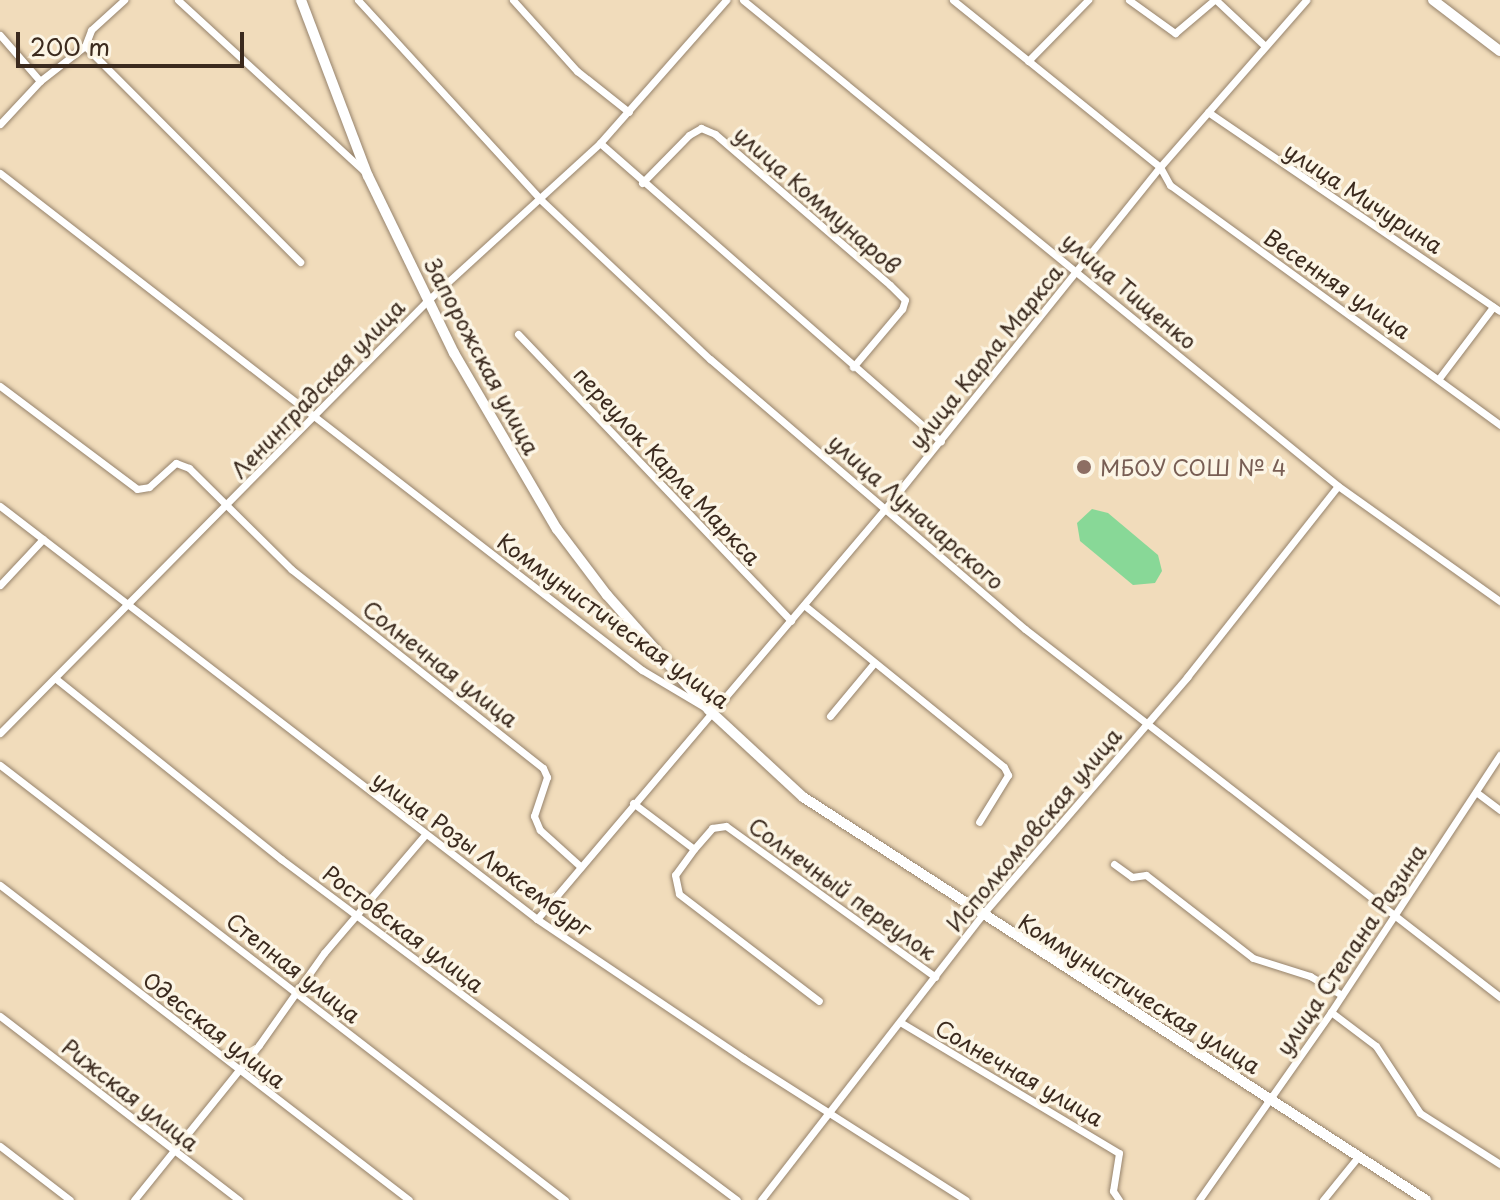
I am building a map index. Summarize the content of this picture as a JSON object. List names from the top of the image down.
{
  "streets": {
    "main road": ["Запорожская улица", "Коммунистическая улица"],
    "street": [
      "улица Мичурина",
      "улица Коммунаров",
      "Весенняя улица",
      "улица Тищенко",
      "улица Карла Маркса",
      "Ленинградская улица",
      "переулок Карла Маркса",
      "улица Луначарского",
      "Солнечная улица",
      "Исполкомовская улица",
      "улица Розы Люксембург",
      "Солнечный переулок",
      "Ростовская улица",
      "улица Степана Разина",
      "Степная улица",
      "Одесская улица",
      "Рижская улица"
    ]
  },
  "crossings": [
    ["улица Мичурина", "улица Карла Маркса"],
    ["Весенняя улица", "улица Карла Маркса"],
    ["улица Тищенко", "улица Карла Маркса"],
    ["улица Тищенко", "Исполкомовская улица"],
    ["Запорожская улица", "улица Карла Маркса"],
    ["Запорожская улица", "Ленинградская улица"],
    ["Запорожская улица", "Коммунистическая улица"],
    ["улица Карла Маркса", "переулок Карла Маркса"],
    ["улица Карла Маркса", "улица Луначарского"],
    ["улица Карла Маркса", "Коммунистическая улица"],
    ["улица Карла Маркса", "Солнечная улица"],
    ["улица Карла Маркса", "улица Розы Люксембург"],
    ["Ленинградская улица", "улица Луначарского"],
    ["Ленинградская улица", "Коммунистическая улица"],
    ["Ленинградская улица", "Солнечная улица"],
    ["Ленинградская улица", "улица Розы Люксембург"],
    ["Ленинградская улица", "Ростовская улица"],
    ["улица Луначарского", "Исполкомовская улица"],
    ["улица Луначарского", "улица Степана Разина"],
    ["Коммунистическая улица", "Исполкомовская улица"],
    ["Коммунистическая улица", "улица Степана Разина"],
    ["Солнечная улица", "Исполкомовская улица"],
    ["Исполкомовская улица", "улица Розы Люксембург"],
    ["Исполкомовская улица", "Солнечный переулок"]
  ],
  "places": ["МБОУ СОШ № 4"],
  "scale_bar": "200 m"
}
